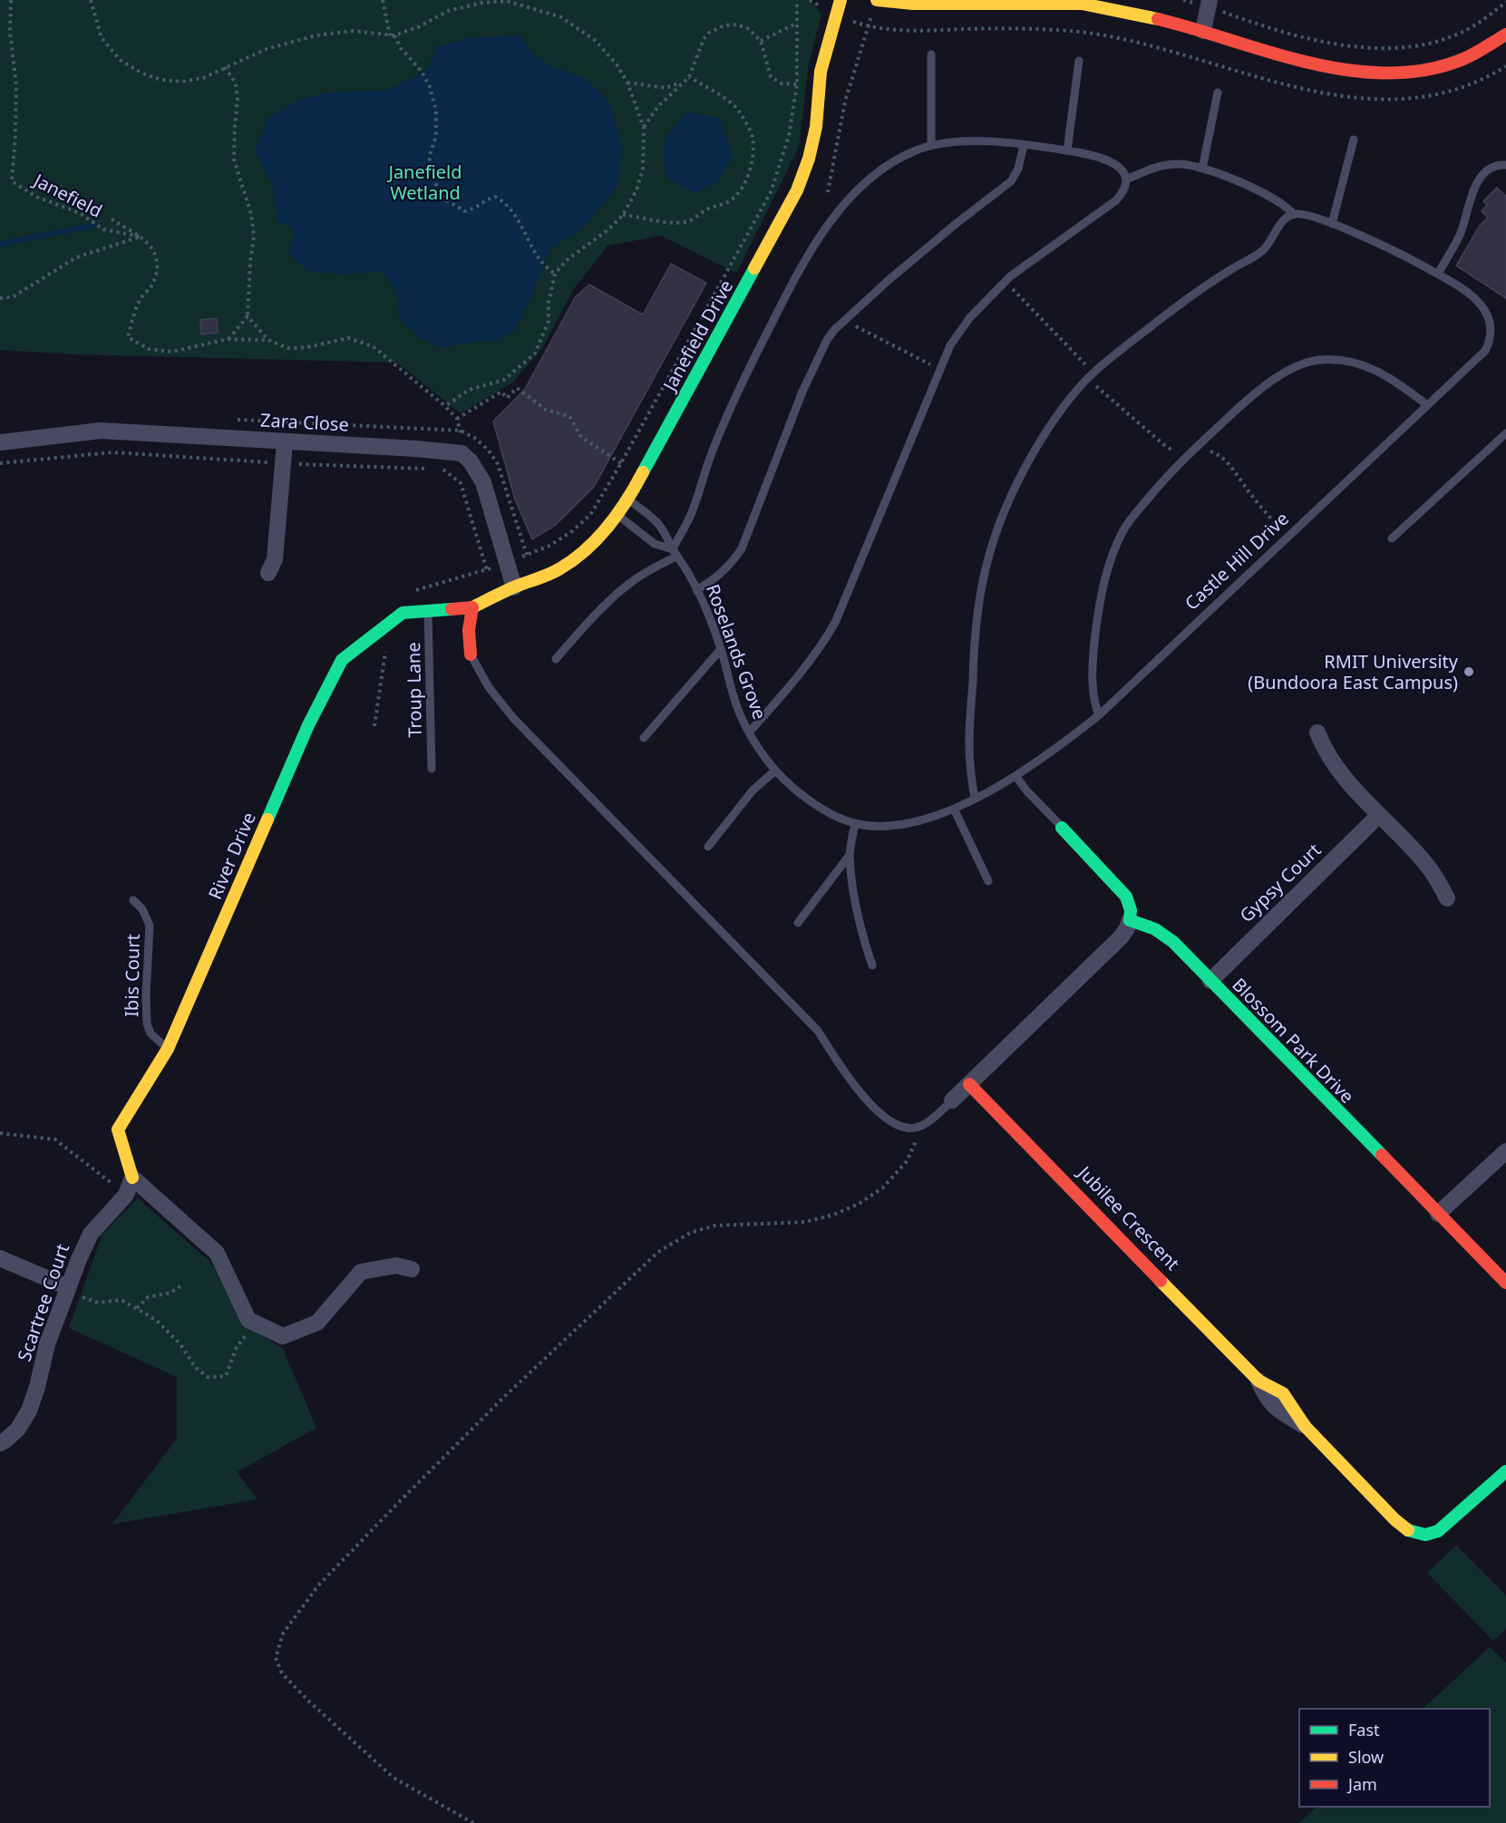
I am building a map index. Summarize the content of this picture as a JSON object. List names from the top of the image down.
{
  "streets": {
    "street": [
      "Janefield Drive",
      "Zara Close",
      "River Drive",
      "Gypsy Court",
      "Blossom Park Drive",
      "Jubilee Crescent",
      "Scartree Court"
    ],
    "lane": [
      "Castle Hill Drive",
      "Roselands Grove",
      "Troup Lane",
      "Ibis Court"
    ],
    "path": ["Janefield"]
  },
  "crossings": [
    ["Janefield Drive", "Zara Close"],
    ["Janefield Drive", "Roselands Grove"],
    ["Janefield Drive", "River Drive"],
    ["Castle Hill Drive", "Roselands Grove"],
    ["Troup Lane", "River Drive"],
    ["River Drive", "Ibis Court"],
    ["River Drive", "Scartree Court"],
    ["Gypsy Court", "Blossom Park Drive"]
  ],
  "parks": ["Janefield Wetland"],
  "places": ["RMIT University (Bundoora East Campus)"],
  "legend": ["Fast", "Slow", "Jam"]
}
